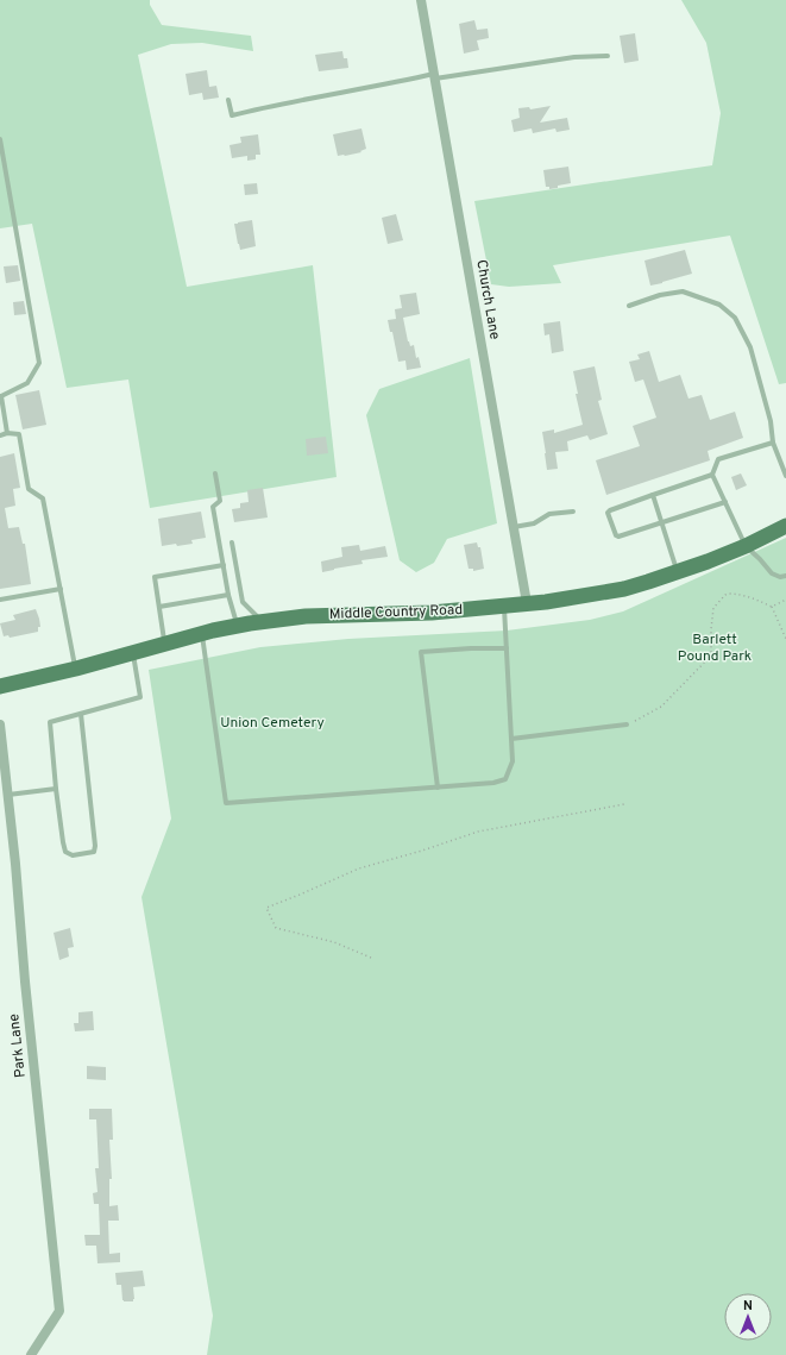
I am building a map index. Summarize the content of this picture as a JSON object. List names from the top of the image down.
{
  "streets": {
    "main road": ["Middle Country Road"],
    "street": ["Church Lane", "Park Lane"]
  },
  "crossings": [
    ["Church Lane", "Middle Country Road"]
  ],
  "parks": ["Barlett Pound Park", "Union Cemetery"],
  "north": "top"
}
